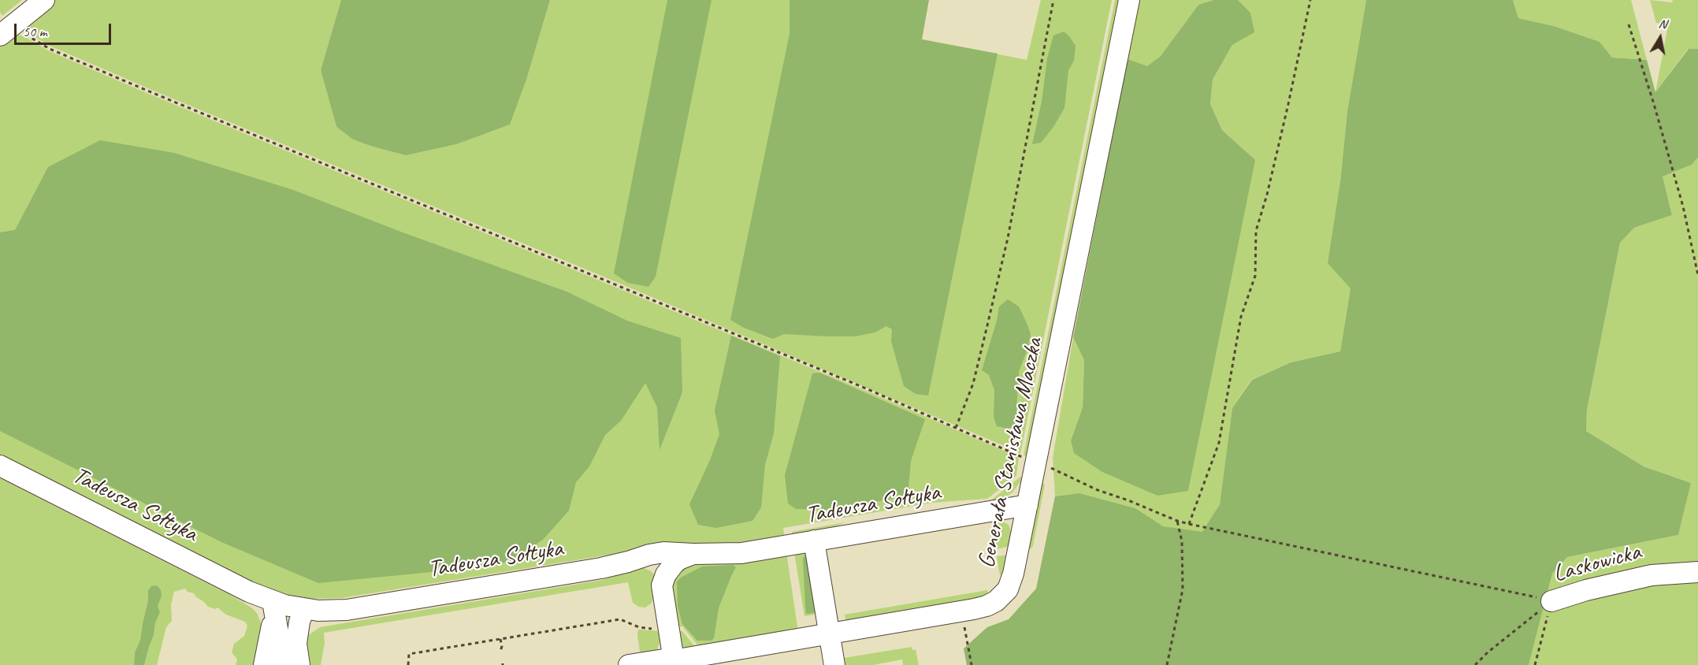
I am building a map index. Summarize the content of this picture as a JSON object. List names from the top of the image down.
{
  "streets": {
    "street": ["Generała Stanisława Maczka", "Tadeusza Sołtyka", "Laskowicka"]
  },
  "crossings": [
    ["Generała Stanisława Maczka", "Tadeusza Sołtyka"]
  ],
  "scale_bar": "50 m",
  "north": "top"
}
